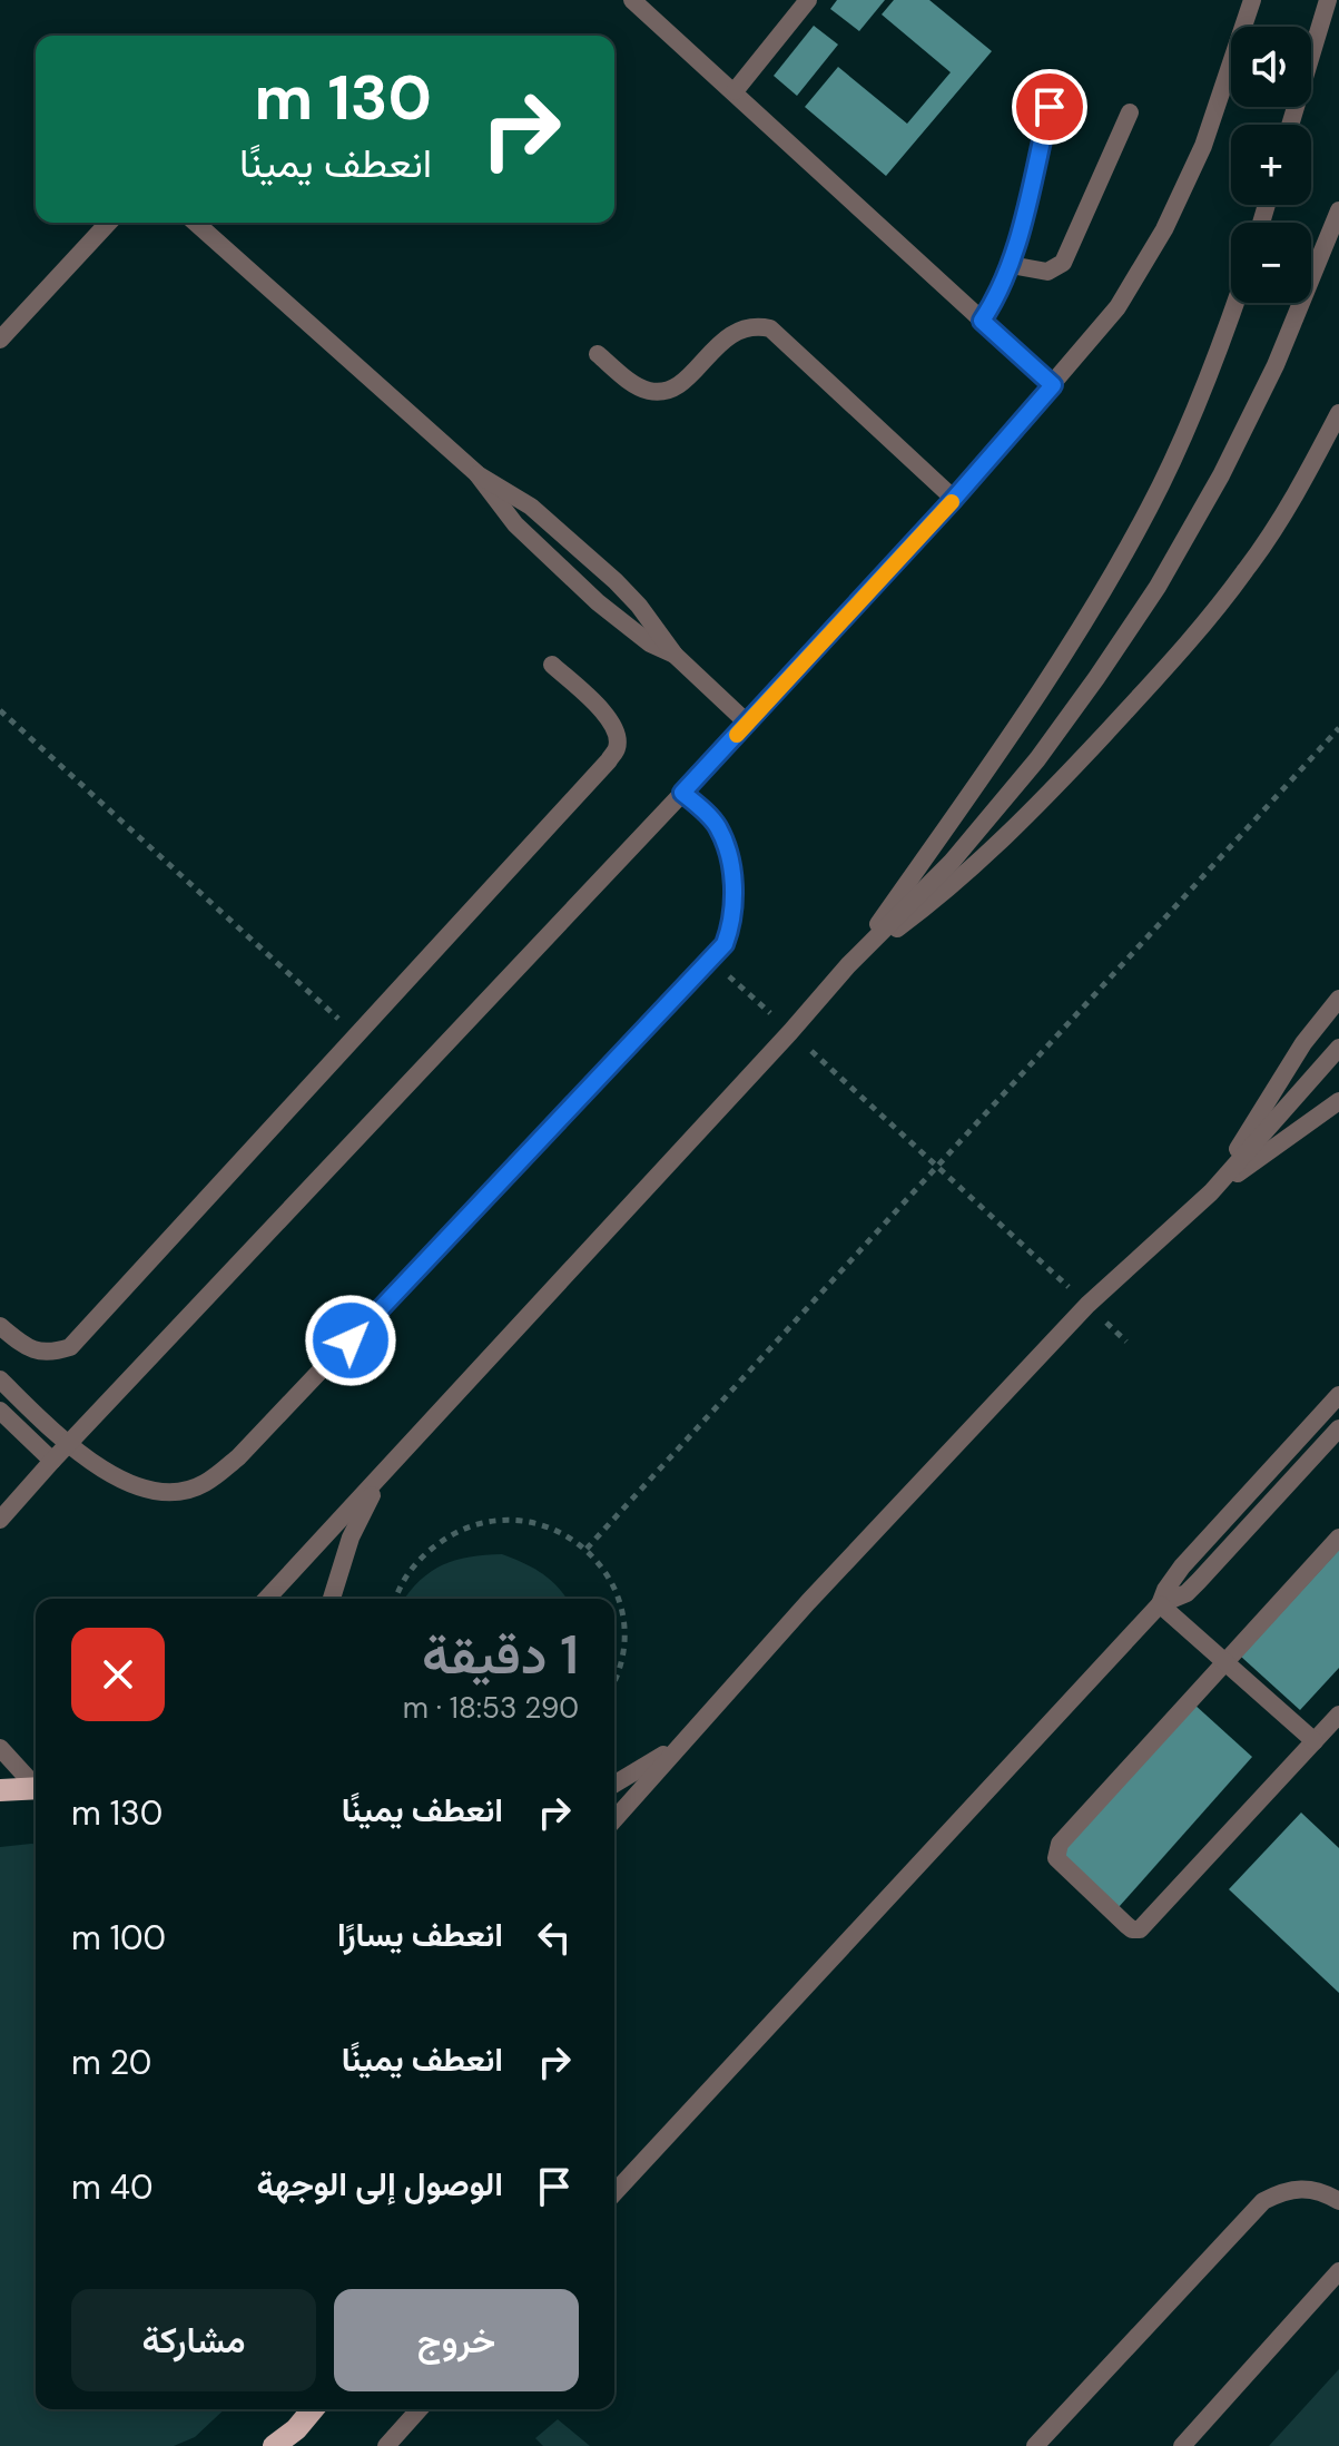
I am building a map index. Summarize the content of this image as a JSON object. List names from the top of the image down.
{
  "page": {
    "map_buttons": ["+", "−"],
    "turn": ["130 m", "انعطف يمينًا"],
    "heading": ["1 دقيقة", "290 m · 18:53"],
    "list": [
      {
        "name": "انعطف يمينًا",
        "value": "130 m"
      },
      {
        "name": "انعطف يسارًا",
        "value": "100 m"
      },
      {
        "name": "انعطف يمينًا",
        "value": "20 m"
      },
      {
        "name": "الوصول إلى الوجهة",
        "value": "40 m"
      }
    ],
    "buttons": ["خروج", "مشاركة"]
  }
}
